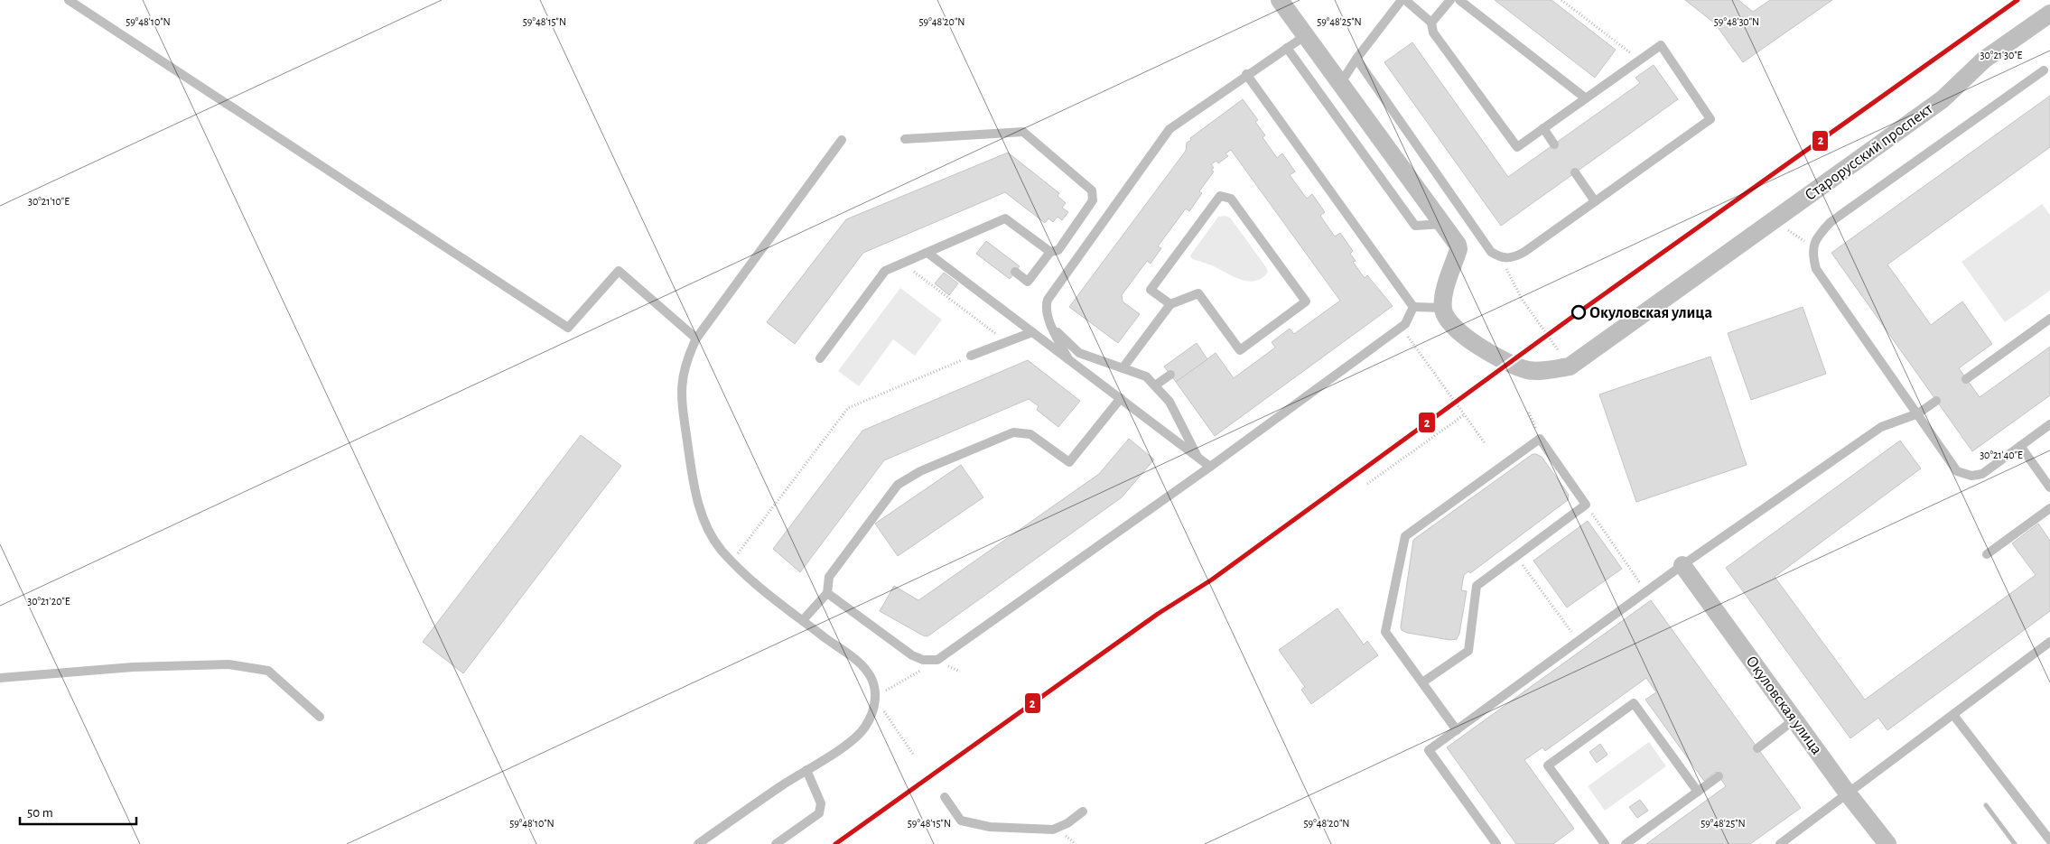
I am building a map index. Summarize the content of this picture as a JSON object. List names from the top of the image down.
{
  "streets": {
    "street": ["Старорусский проспект", "Окуловская улица"]
  },
  "places": ["Окуловская улица"],
  "lines": ["transit line 2"],
  "scale_bar": "50 m",
  "coordinates": [
    "59°48'10\"N",
    "59°48'15\"N",
    "59°48'20\"N",
    "59°48'25\"N",
    "59°48'30\"N",
    "30°21'30\"E",
    "30°21'10\"E",
    "30°21'40\"E",
    "30°21'20\"E"
  ]
}
